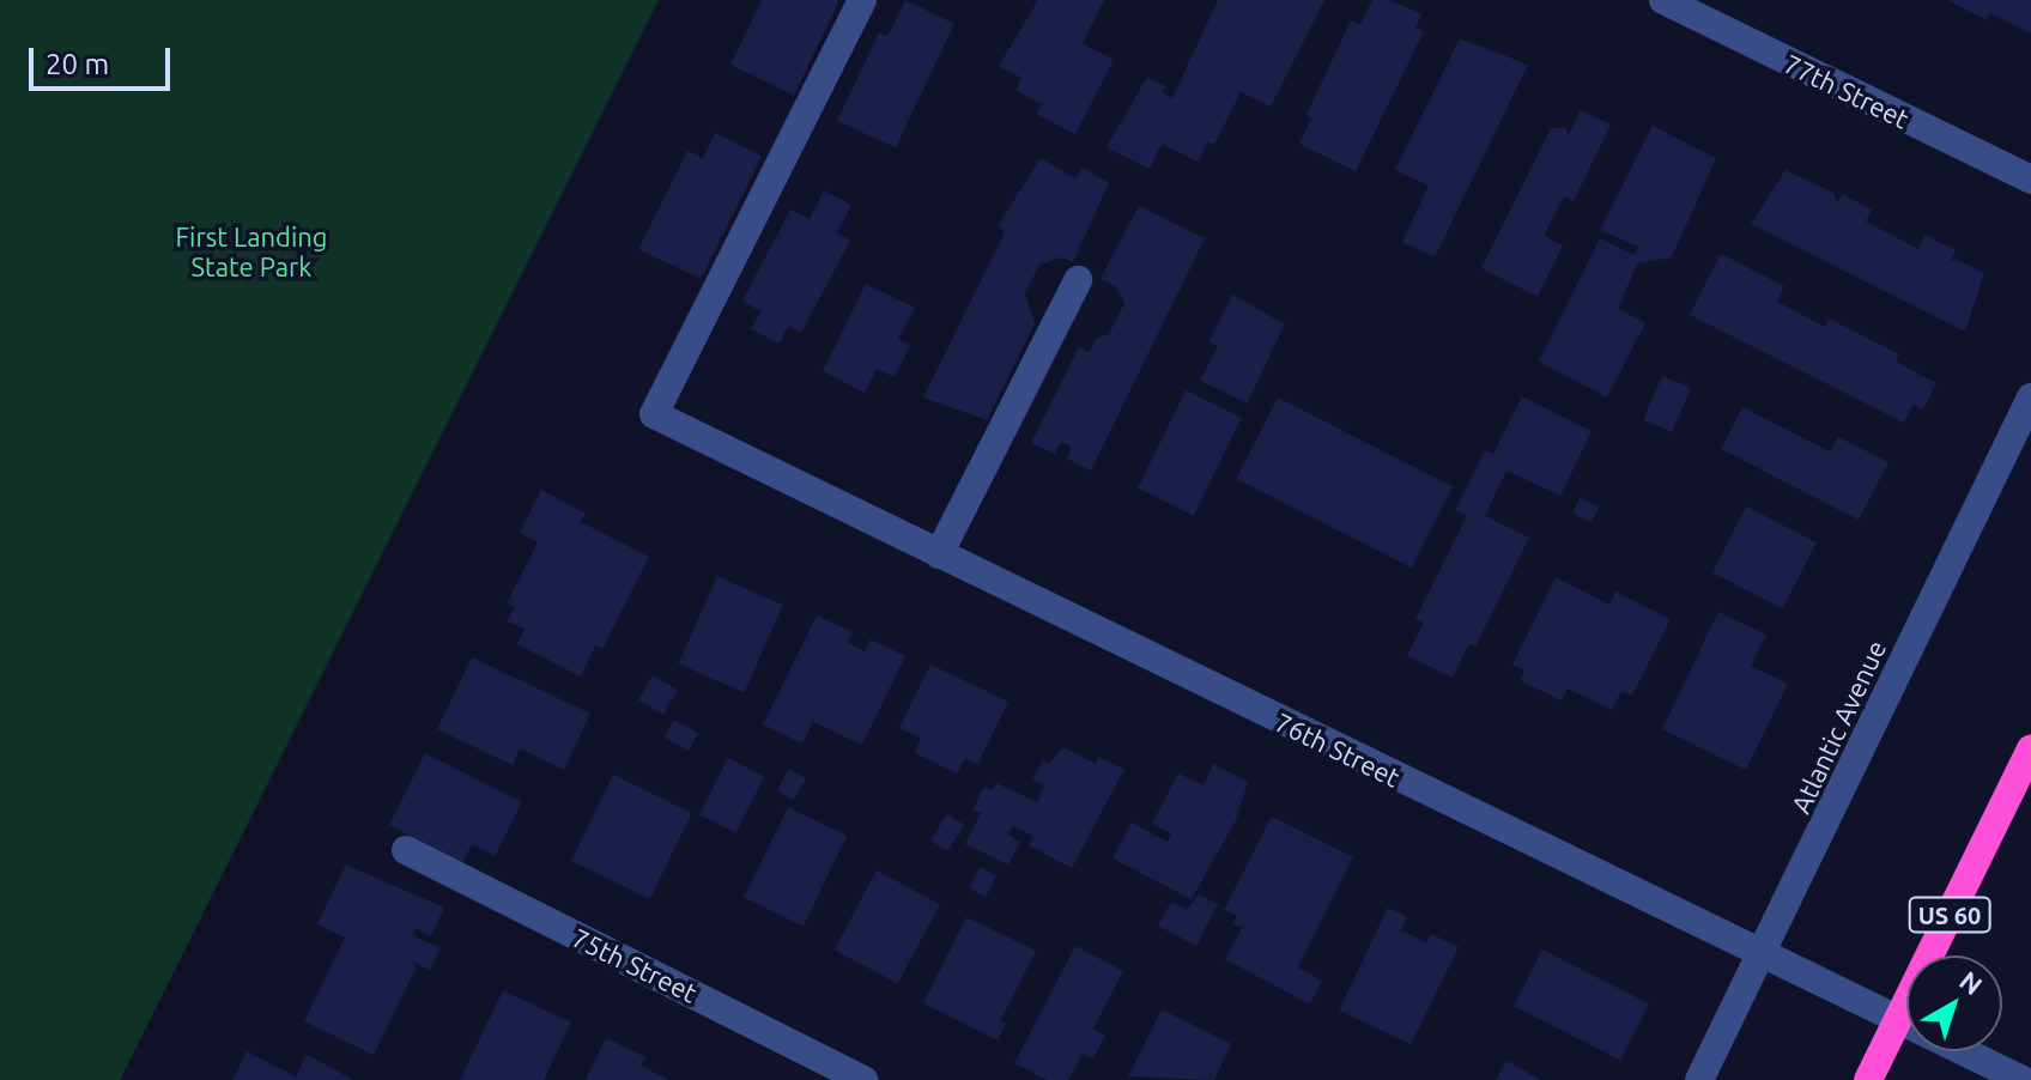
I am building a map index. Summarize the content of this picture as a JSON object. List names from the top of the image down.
{
  "streets": {
    "highway": ["US 60"],
    "street": [
      "77th Street",
      "Atlantic Avenue",
      "76th Street",
      "75th Street"
    ]
  },
  "crossings": [
    ["Atlantic Avenue", "76th Street"],
    ["76th Street", "US 60"]
  ],
  "parks": ["First Landing State Park"],
  "scale_bar": "20 m",
  "north": "top right"
}
